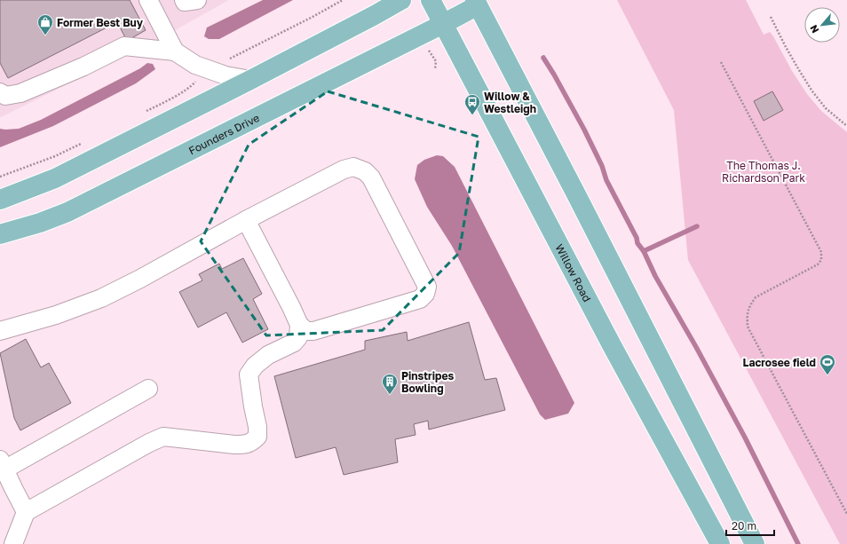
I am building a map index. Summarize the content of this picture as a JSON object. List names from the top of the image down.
{
  "streets": {
    "main road": ["Founders Drive", "Willow Road"]
  },
  "crossings": [
    ["Founders Drive", "Willow Road"]
  ],
  "parks": ["The Thomas J. Richardson Park"],
  "places": {
    "shop": ["Former Best Buy"],
    "bus stop": ["Willow & Westleigh"],
    "sports": ["Lacrosee field"],
    "building": ["Pinstripes Bowling"]
  },
  "scale_bar": "20 m",
  "north": "bottom left"
}
